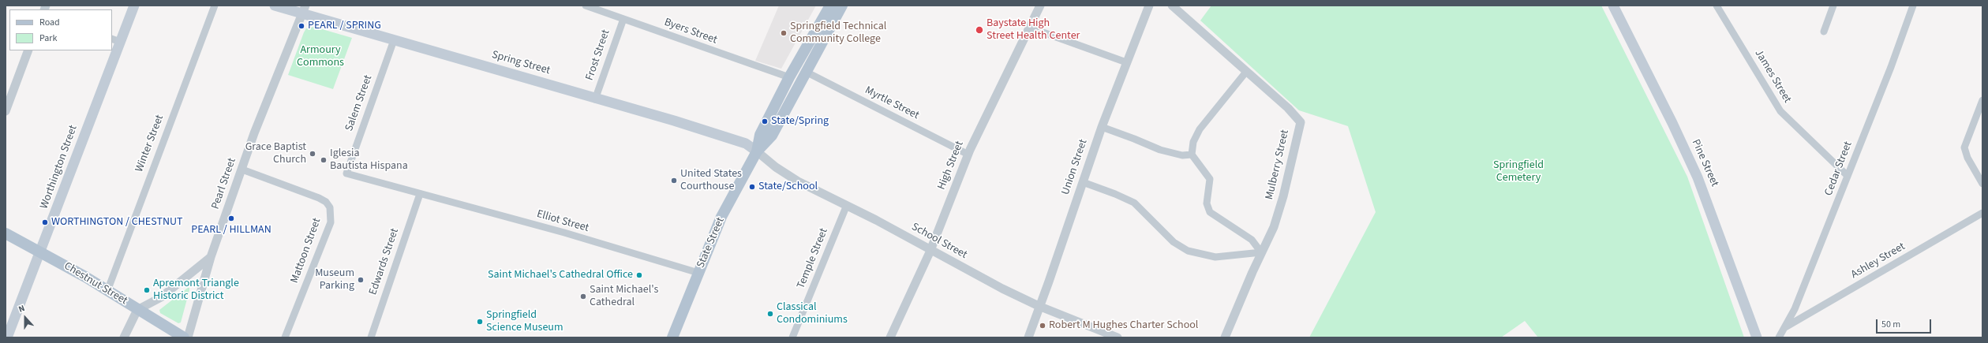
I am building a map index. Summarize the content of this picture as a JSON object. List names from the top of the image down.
{
  "streets": {
    "main road": [
      "Spring Street",
      "Pine Street",
      "Worthington Street",
      "State Street",
      "Chestnut Street"
    ],
    "street": [
      "Byers Street",
      "Frost Street",
      "James Street",
      "Salem Street",
      "Myrtle Street",
      "Winter Street",
      "Mulberry Street",
      "High Street",
      "Union Street",
      "Cedar Street",
      "Pearl Street",
      "Elliot Street",
      "School Street",
      "Mattoon Street",
      "Temple Street",
      "Ashley Street",
      "Edwards Street"
    ]
  },
  "crossings": [
    ["Byers Street", "Frost Street"],
    ["Byers Street", "State Street"],
    ["Frost Street", "Spring Street"],
    ["Spring Street", "Salem Street"],
    ["Spring Street", "Pearl Street"],
    ["Spring Street", "School Street"],
    ["Spring Street", "State Street"],
    ["James Street", "Cedar Street"],
    ["Salem Street", "Elliot Street"],
    ["Salem Street", "Edwards Street"],
    ["Myrtle Street", "High Street"],
    ["Myrtle Street", "State Street"],
    ["Winter Street", "Chestnut Street"],
    ["High Street", "School Street"],
    ["Worthington Street", "Chestnut Street"],
    ["Union Street", "School Street"],
    ["Cedar Street", "Ashley Street"],
    ["Pearl Street", "Mattoon Street"],
    ["Elliot Street", "State Street"],
    ["Elliot Street", "Edwards Street"],
    ["School Street", "State Street"],
    ["School Street", "Temple Street"]
  ],
  "parks": ["Armoury Commons", "Springfield Cemetery"],
  "places": [
    "PEARL / SPRING",
    "Baystate High Street Health Center",
    "Springfield Technical Community College",
    "State/Spring",
    "Grace Baptist Church",
    "Iglesia Bautista Hispana",
    "United States Courthouse",
    "State/School",
    "PEARL / HILLMAN",
    "WORTHINGTON / CHESTNUT",
    "Saint Michael's Cathedral Office",
    "Museum Parking",
    "Apremont Triangle Historic District",
    "Saint Michael's Cathedral",
    "Classical Condominiums",
    "Springfield Science Museum",
    "Robert M Hughes Charter School"
  ],
  "legend": ["Road", "Park"],
  "scale_bar": "50 m",
  "north": "top"
}
